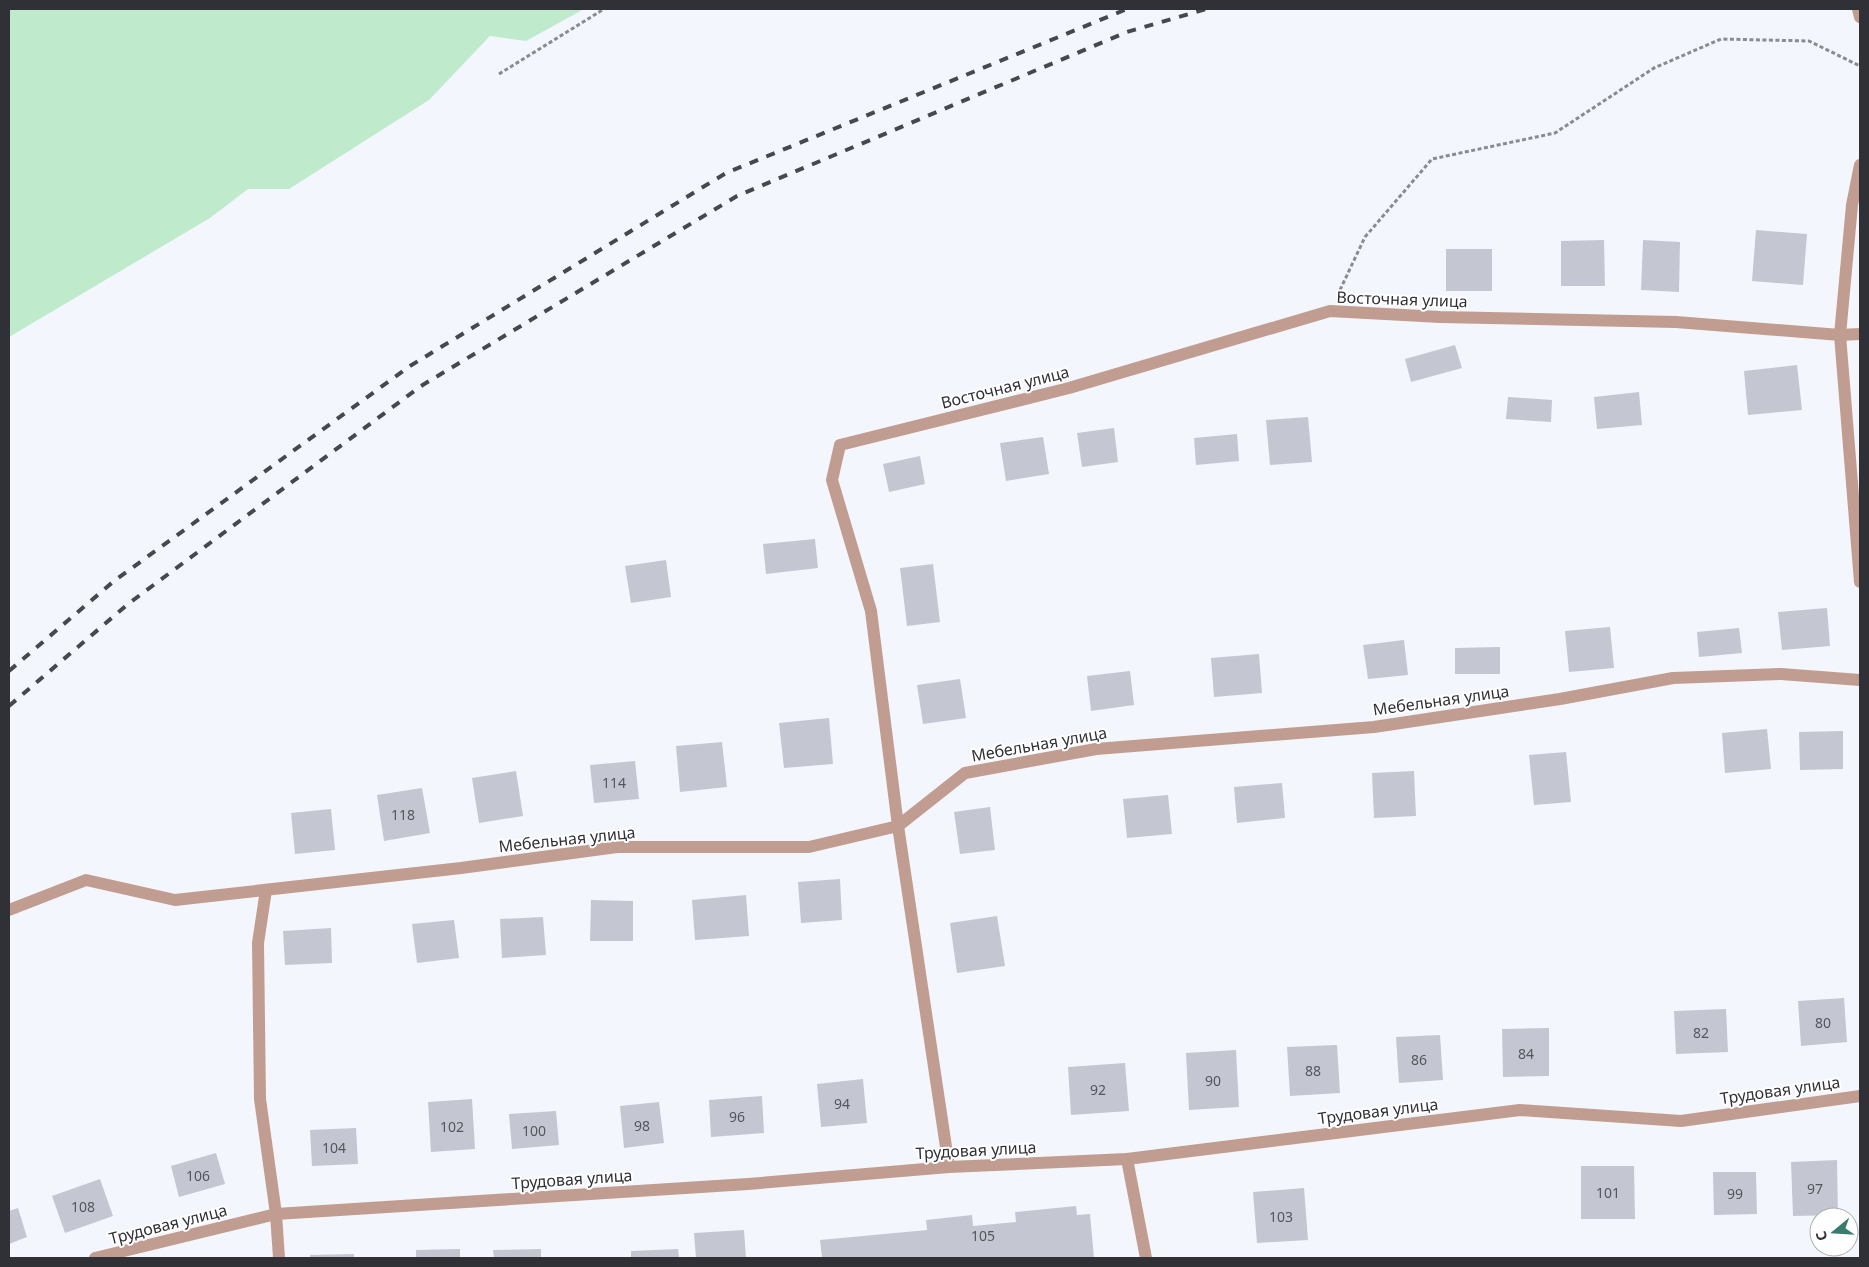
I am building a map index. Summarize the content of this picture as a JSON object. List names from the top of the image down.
{
  "streets": {
    "street": ["Восточная улица", "Мебельная улица", "Трудовая улица"]
  },
  "crossings": [
    ["Восточная улица", "Мебельная улица"]
  ],
  "house_numbers": [
    "114",
    "118",
    "80",
    "82",
    "84",
    "86",
    "88",
    "90",
    "92",
    "94",
    "96",
    "98",
    "102",
    "100",
    "104",
    "106",
    "97",
    "101",
    "99",
    "108",
    "103",
    "105"
  ],
  "north": "left"
}
